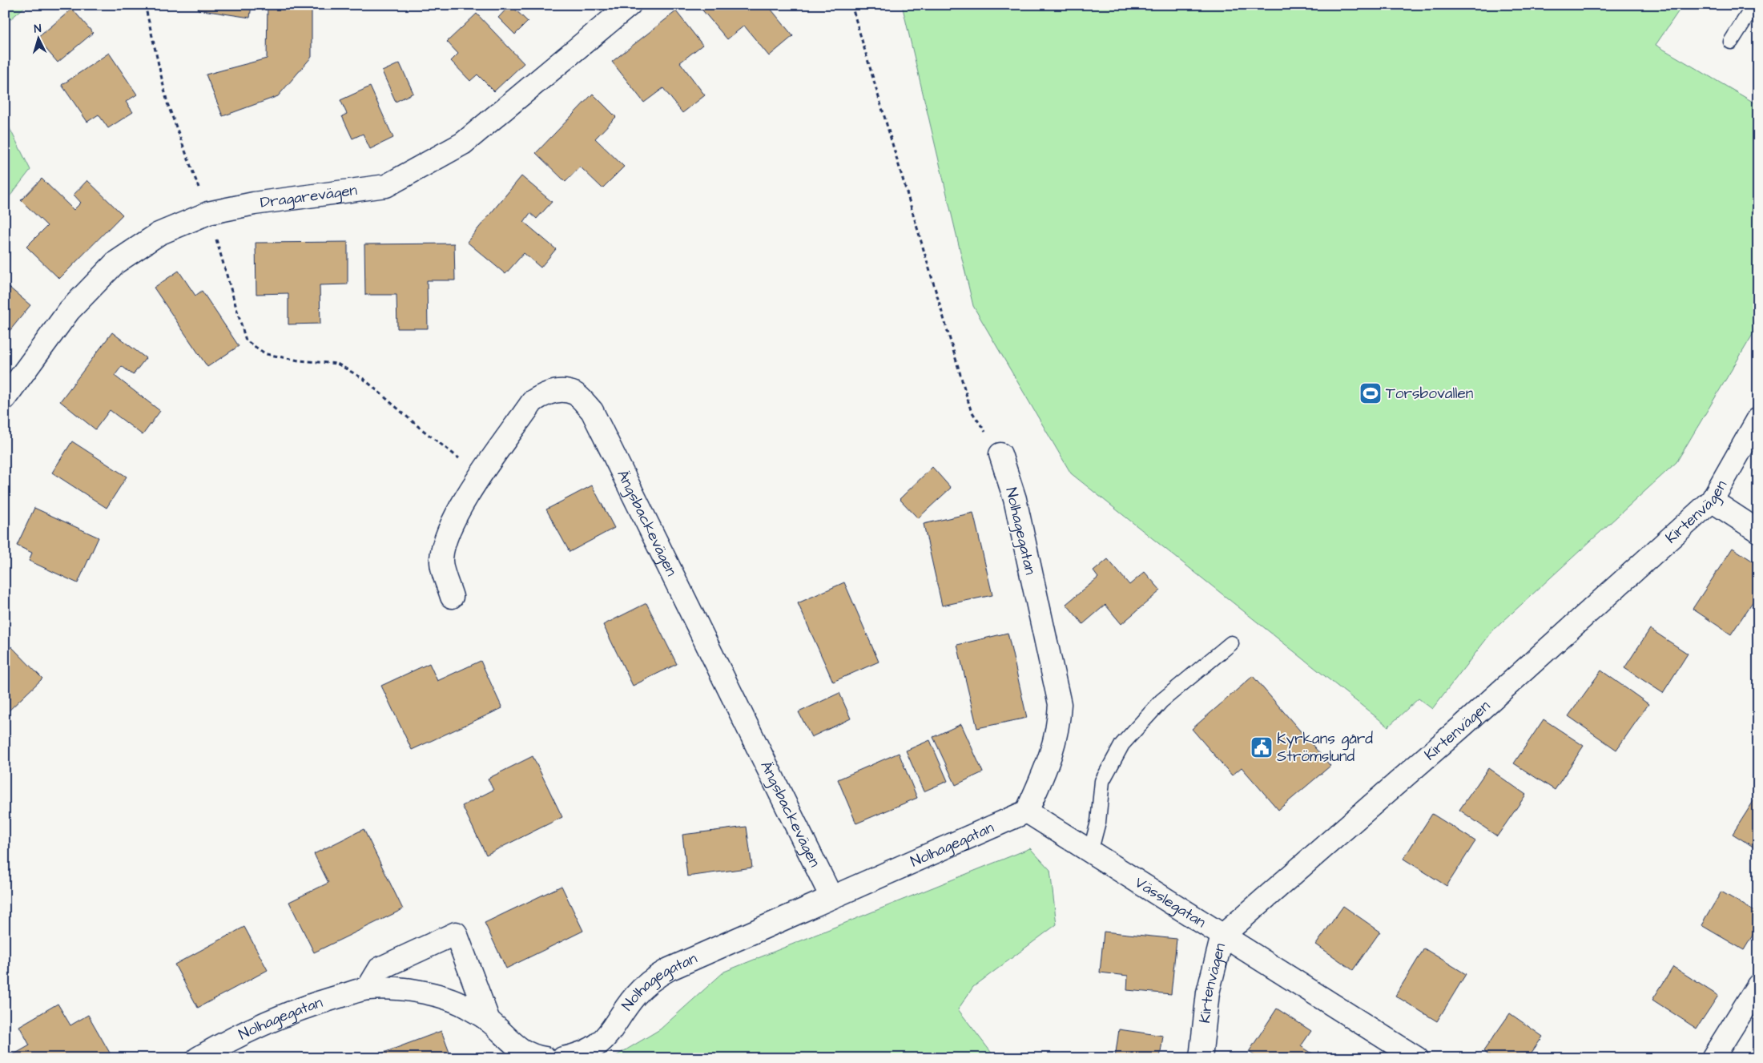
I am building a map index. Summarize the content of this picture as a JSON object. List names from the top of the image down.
{
  "streets": {
    "street": [
      "Dragarevägen",
      "Kirtenvägen",
      "Ängsbackevägen",
      "Nolhagegatan",
      "Vässlegatan"
    ]
  },
  "crossings": [
    ["Kirtenvägen", "Vässlegatan"],
    ["Ängsbackevägen", "Nolhagegatan"],
    ["Nolhagegatan", "Vässlegatan"]
  ],
  "places": {
    "sports": ["Torsbovallen"],
    "public building": ["Kyrkans gård Strömslund"]
  },
  "north": "top"
}
